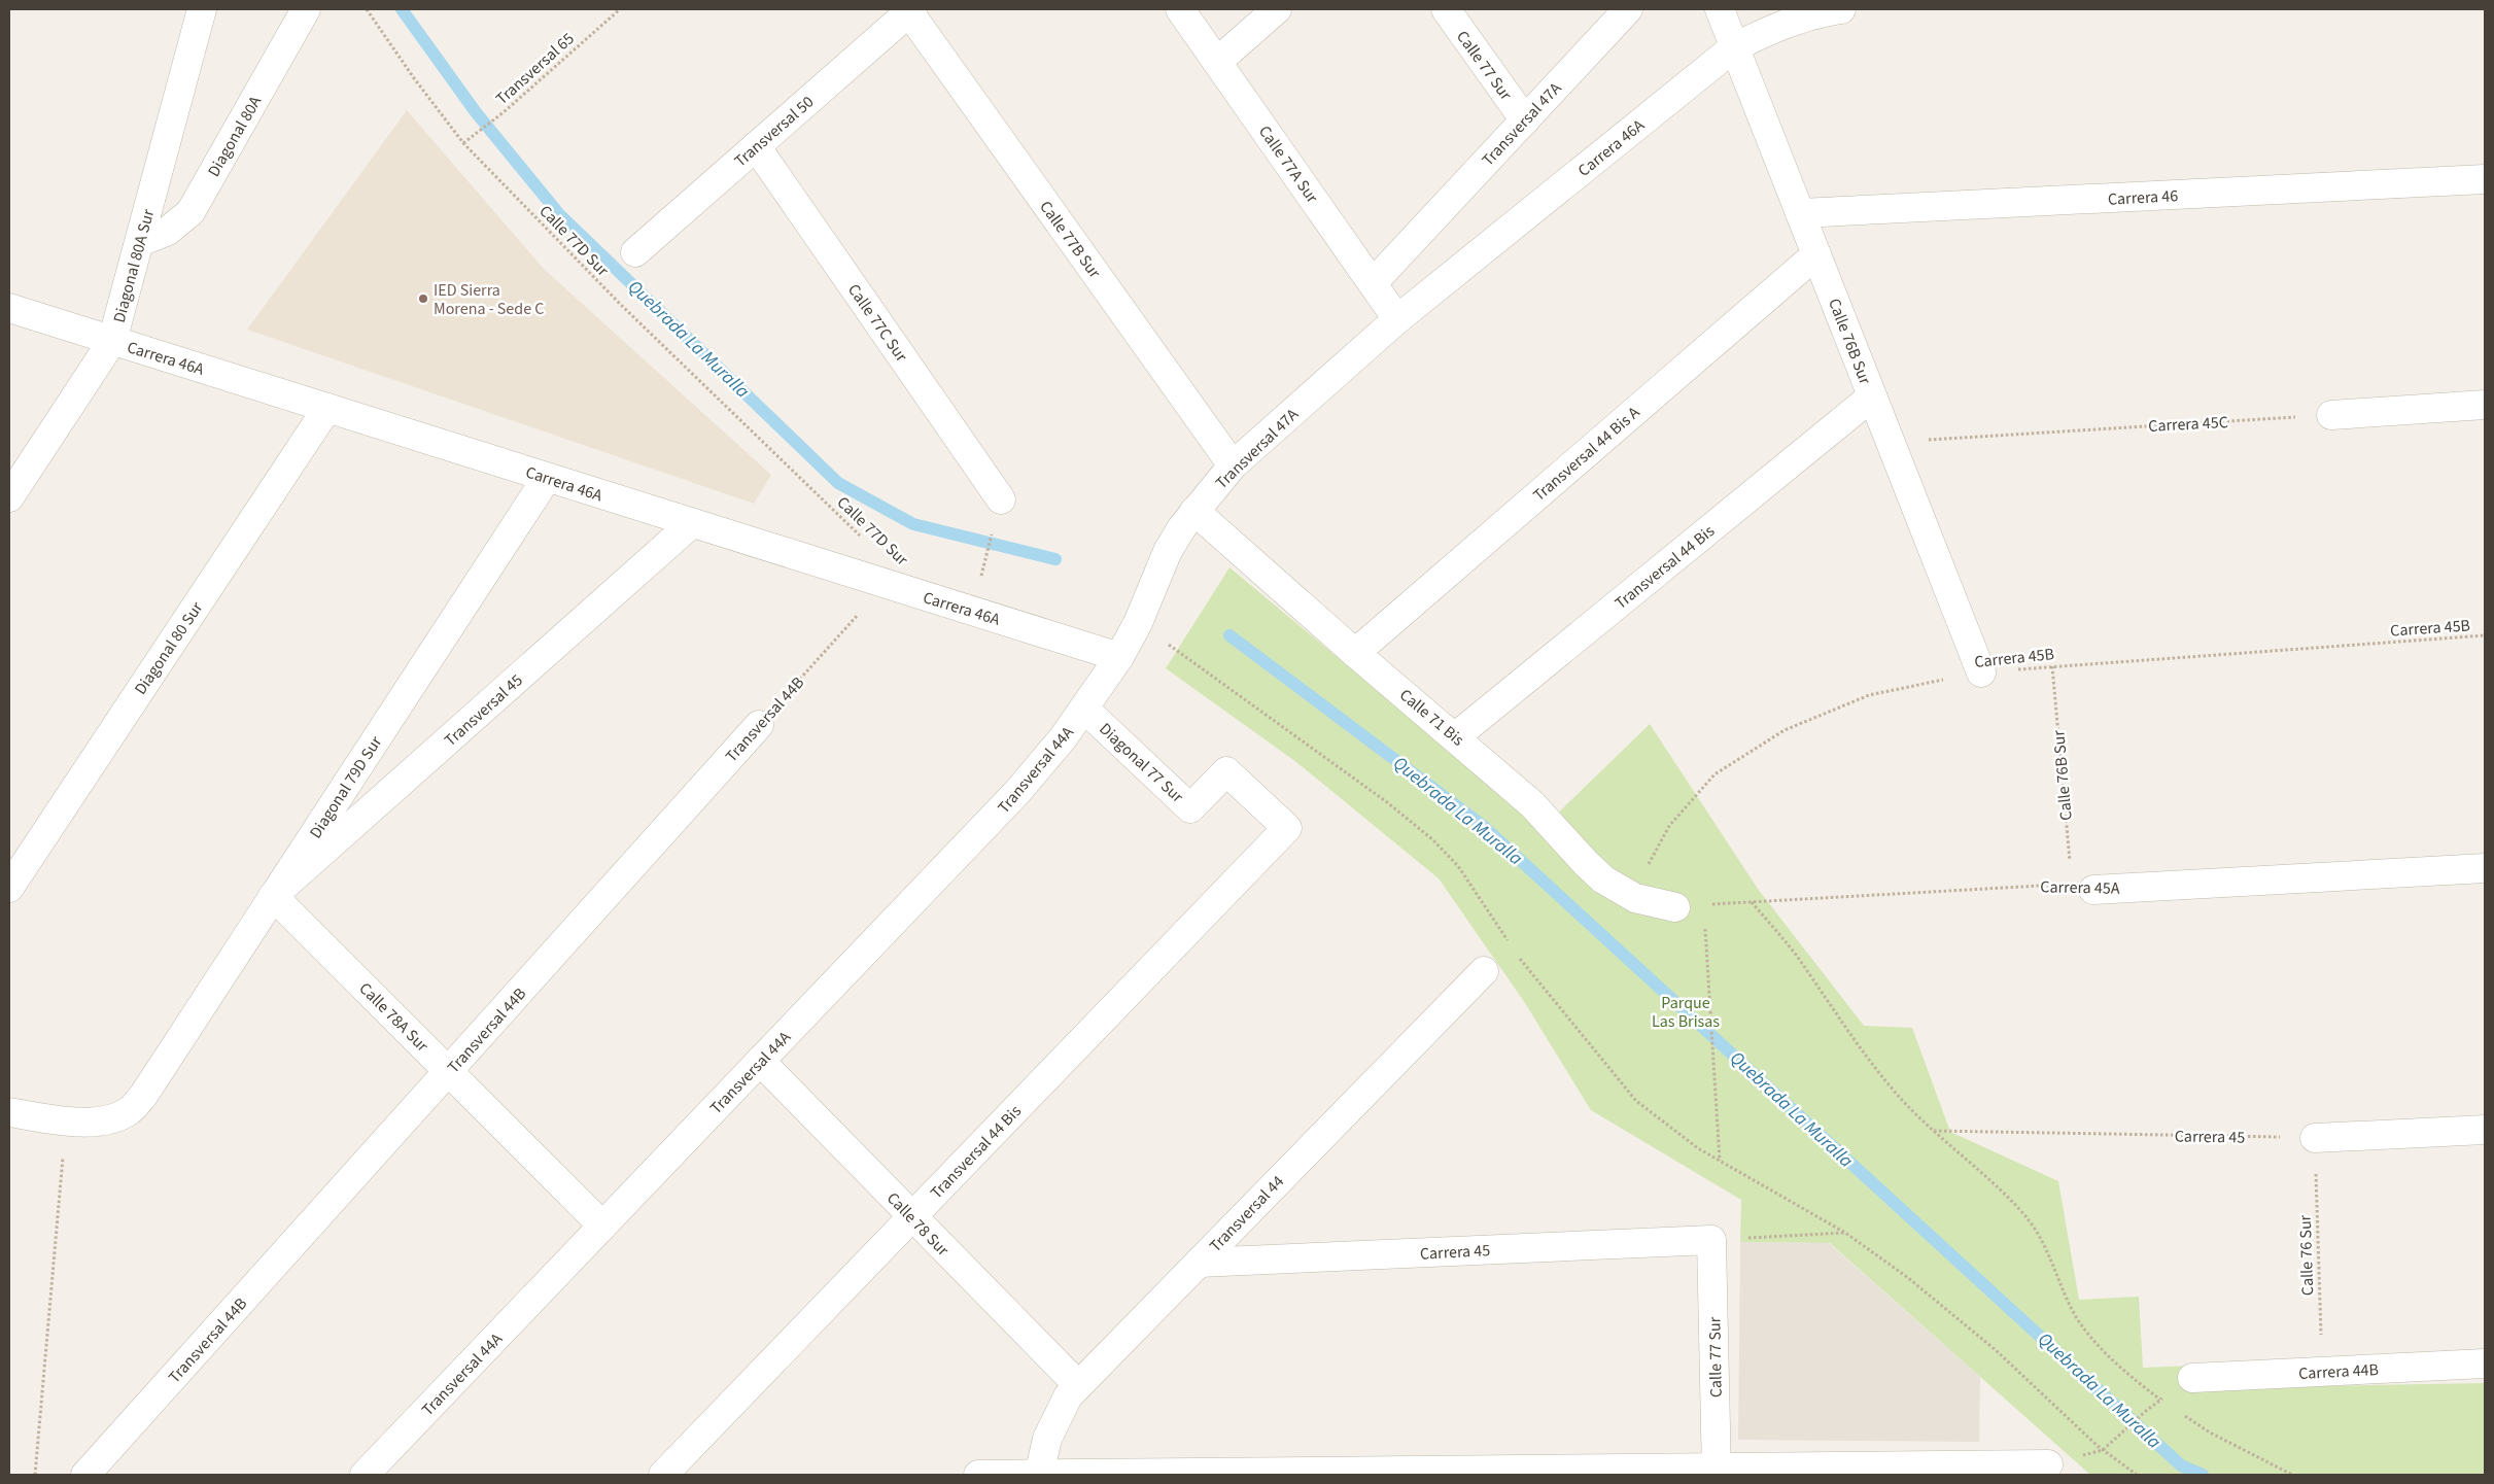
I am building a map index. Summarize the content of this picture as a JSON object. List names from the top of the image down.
{
  "streets": {
    "street": [
      "Calle 77 Sur",
      "Transversal 47A",
      "Transversal 50",
      "Diagonal 80A",
      "Carrera 46A",
      "Calle 77A Sur",
      "Carrera 46",
      "Calle 77B Sur",
      "Diagonal 80A Sur",
      "Calle 77C Sur",
      "Calle 76B Sur",
      "Transversal 44 Bis A",
      "Transversal 44 Bis",
      "Diagonal 80 Sur",
      "Transversal 45",
      "Calle 71 Bis",
      "Transversal 44B",
      "Diagonal 77 Sur",
      "Transversal 44A",
      "Diagonal 79D Sur",
      "Carrera 45A",
      "Calle 78A Sur",
      "Carrera 45",
      "Transversal 44",
      "Calle 78 Sur",
      "Carrera 44B"
    ],
    "path": [
      "Transversal 65",
      "Calle 77D Sur",
      "Carrera 45C",
      "Carrera 45B",
      "Calle 76 Sur"
    ]
  },
  "crossings": [
    ["Calle 77 Sur", "Transversal 47A"],
    ["Calle 77 Sur", "Carrera 45"],
    ["Transversal 65", "Calle 77D Sur"],
    ["Transversal 47A", "Carrera 46A"],
    ["Transversal 47A", "Calle 77A Sur"],
    ["Transversal 47A", "Calle 77B Sur"],
    ["Transversal 47A", "Calle 71 Bis"],
    ["Transversal 47A", "Transversal 44A"],
    ["Transversal 50", "Calle 77B Sur"],
    ["Transversal 50", "Calle 77C Sur"],
    ["Diagonal 80A", "Diagonal 80A Sur"],
    ["Carrera 46A", "Calle 77A Sur"],
    ["Carrera 46A", "Diagonal 80A Sur"],
    ["Carrera 46A", "Calle 76B Sur"],
    ["Carrera 46A", "Diagonal 80 Sur"],
    ["Carrera 46A", "Transversal 45"],
    ["Carrera 46A", "Transversal 44B"],
    ["Carrera 46A", "Transversal 44A"],
    ["Carrera 46A", "Diagonal 79D Sur"],
    ["Carrera 46", "Calle 76B Sur"],
    ["Calle 76B Sur", "Carrera 45C"],
    ["Calle 76B Sur", "Transversal 44 Bis A"],
    ["Calle 76B Sur", "Transversal 44 Bis"],
    ["Calle 76B Sur", "Carrera 45B"],
    ["Calle 76B Sur", "Carrera 45A"],
    ["Transversal 44 Bis A", "Calle 71 Bis"],
    ["Transversal 44 Bis", "Calle 71 Bis"],
    ["Transversal 44 Bis", "Diagonal 77 Sur"],
    ["Transversal 44 Bis", "Calle 78 Sur"],
    ["Carrera 45B", "Calle 71 Bis"],
    ["Transversal 45", "Diagonal 79D Sur"],
    ["Transversal 45", "Calle 78A Sur"],
    ["Calle 71 Bis", "Carrera 45A"],
    ["Transversal 44B", "Calle 78A Sur"],
    ["Diagonal 77 Sur", "Transversal 44A"],
    ["Transversal 44A", "Calle 78A Sur"],
    ["Transversal 44A", "Calle 78 Sur"],
    ["Diagonal 79D Sur", "Calle 78A Sur"],
    ["Carrera 45", "Transversal 44"],
    ["Carrera 45", "Calle 76 Sur"],
    ["Transversal 44", "Calle 78 Sur"],
    ["Calle 76 Sur", "Carrera 44B"]
  ],
  "water": ["Quebrada La Muralla"],
  "parks": ["Parque Las Brisas"],
  "places": ["IED Sierra Morena - Sede C"]
}
